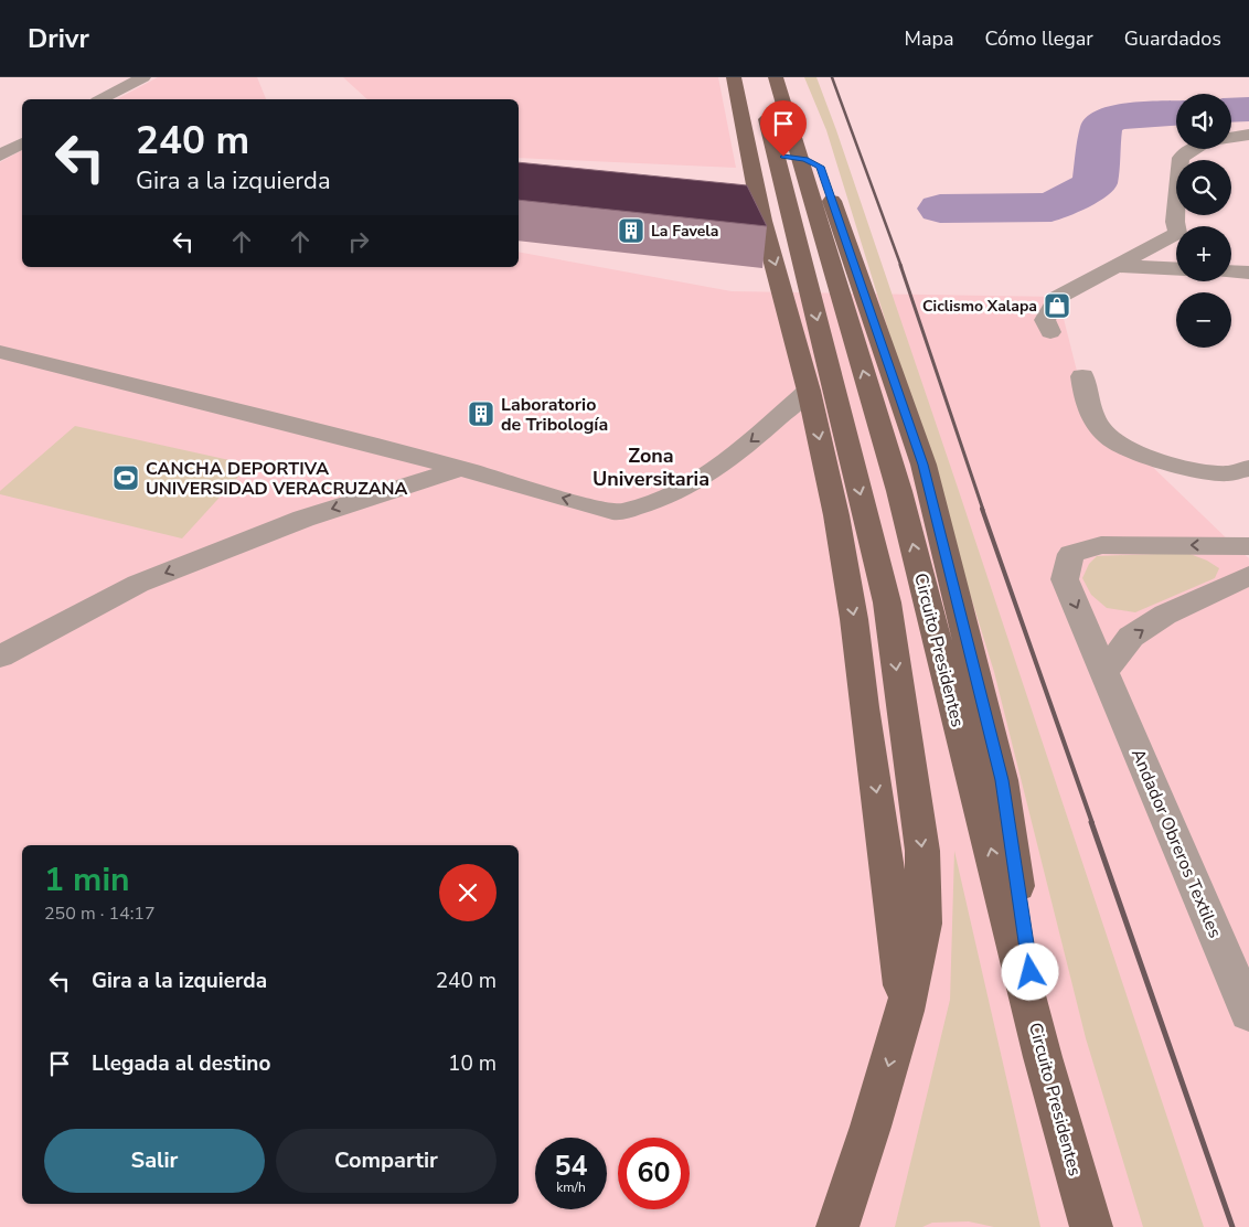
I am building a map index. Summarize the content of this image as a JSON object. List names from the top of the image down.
{
  "streets": {
    "main road": ["Circuito Presidentes"],
    "street": ["Andador Obreros Textiles"]
  },
  "districts": ["Zona Universitaria"],
  "places": {
    "building": ["La Favela", "Laboratorio de Tribología"],
    "shop": ["Ciclismo Xalapa"],
    "sports": ["CANCHA DEPORTIVA UNIVERSIDAD VERACRUZANA"]
  },
  "page": {
    "header": "Drivr",
    "nav": ["Mapa", "Cómo llegar", "Guardados"],
    "map_buttons": ["+", "−"],
    "turn": ["240 m", "Gira a la izquierda"],
    "heading": ["1 min", "250 m · 14:17"],
    "list": [
      {
        "name": "Gira a la izquierda",
        "value": "240 m"
      },
      {
        "name": "Llegada al destino",
        "value": "10 m"
      }
    ],
    "buttons": ["Salir", "Compartir"],
    "speed": "54 km/h",
    "limit": "60"
  }
}
